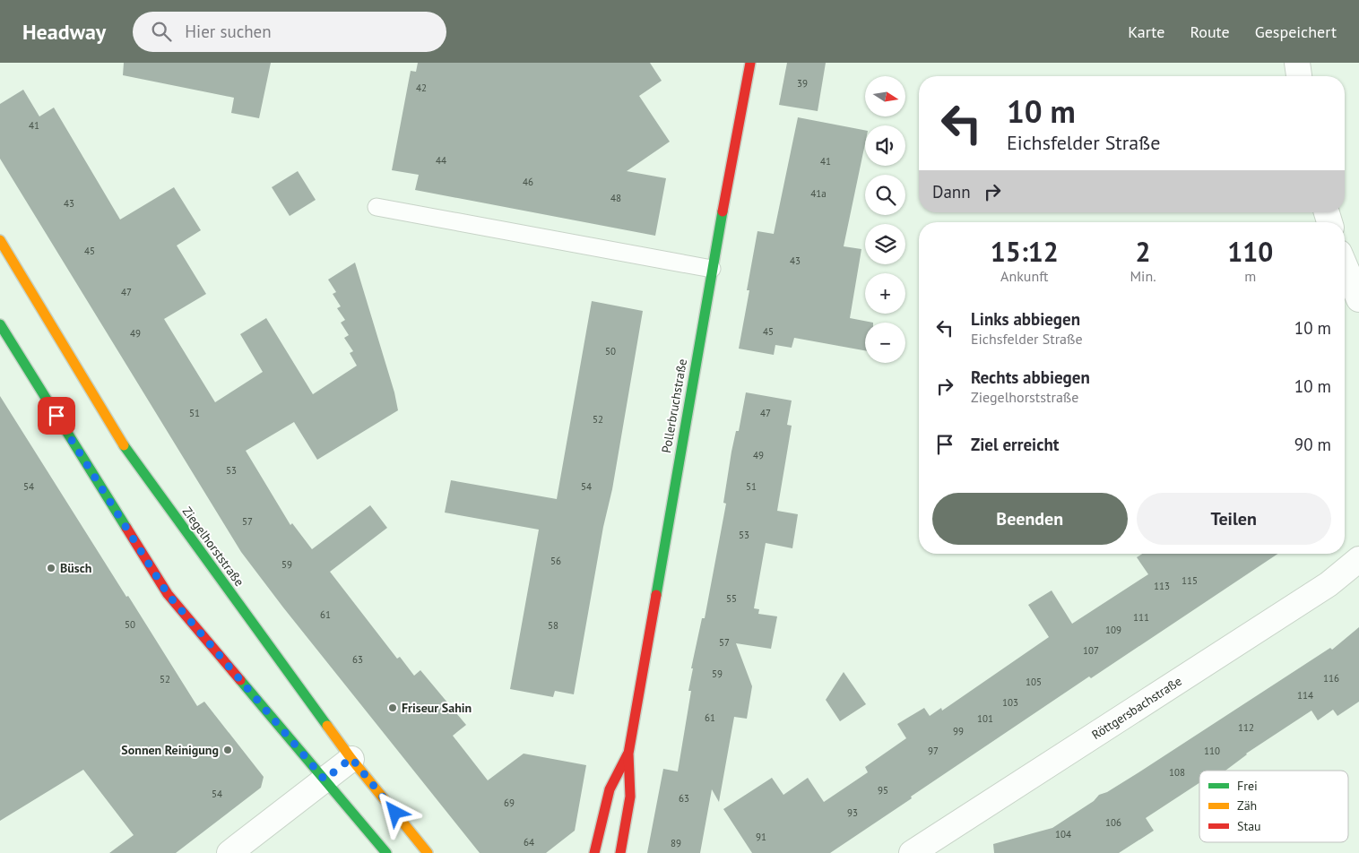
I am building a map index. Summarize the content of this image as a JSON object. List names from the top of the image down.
{
  "streets": {
    "street": ["Pollerbruchstraße", "Ziegelhorststraße", "Röttgersbachstraße"]
  },
  "places": ["Büsch", "Friseur Sahin", "Sonnen Reinigung"],
  "house_numbers": [
    "39",
    "42",
    "41",
    "44",
    "41",
    "46",
    "41a",
    "48",
    "43",
    "45",
    "43",
    "47",
    "45",
    "49",
    "50",
    "51",
    "47",
    "52",
    "49",
    "53",
    "54",
    "54",
    "51",
    "57",
    "53",
    "56",
    "59",
    "115",
    "113",
    "55",
    "61",
    "111",
    "50",
    "58",
    "109",
    "57",
    "107",
    "63",
    "59",
    "116",
    "52",
    "105",
    "114",
    "103",
    "61",
    "101",
    "112",
    "99",
    "97",
    "110",
    "108",
    "95",
    "54",
    "63",
    "69",
    "93",
    "106",
    "104",
    "91",
    "64",
    "89"
  ],
  "legend": ["Frei", "Zäh", "Stau"],
  "north": "right",
  "page": {
    "header": "Headway",
    "search": "Hier suchen",
    "nav": ["Karte", "Route", "Gespeichert"],
    "map_buttons": ["+", "−"],
    "turn": ["10 m", "Eichsfelder Straße"],
    "then": "Dann",
    "eta": [
      "15:12",
      "Ankunft",
      "2",
      "Min.",
      "110",
      "m"
    ],
    "list": [
      {
        "name": "Links abbiegen",
        "note": "Eichsfelder Straße",
        "value": "10 m"
      },
      {
        "name": "Rechts abbiegen",
        "note": "Ziegelhorststraße",
        "value": "10 m"
      },
      {
        "name": "Ziel erreicht",
        "value": "90 m"
      }
    ],
    "buttons": ["Beenden", "Teilen"]
  }
}
